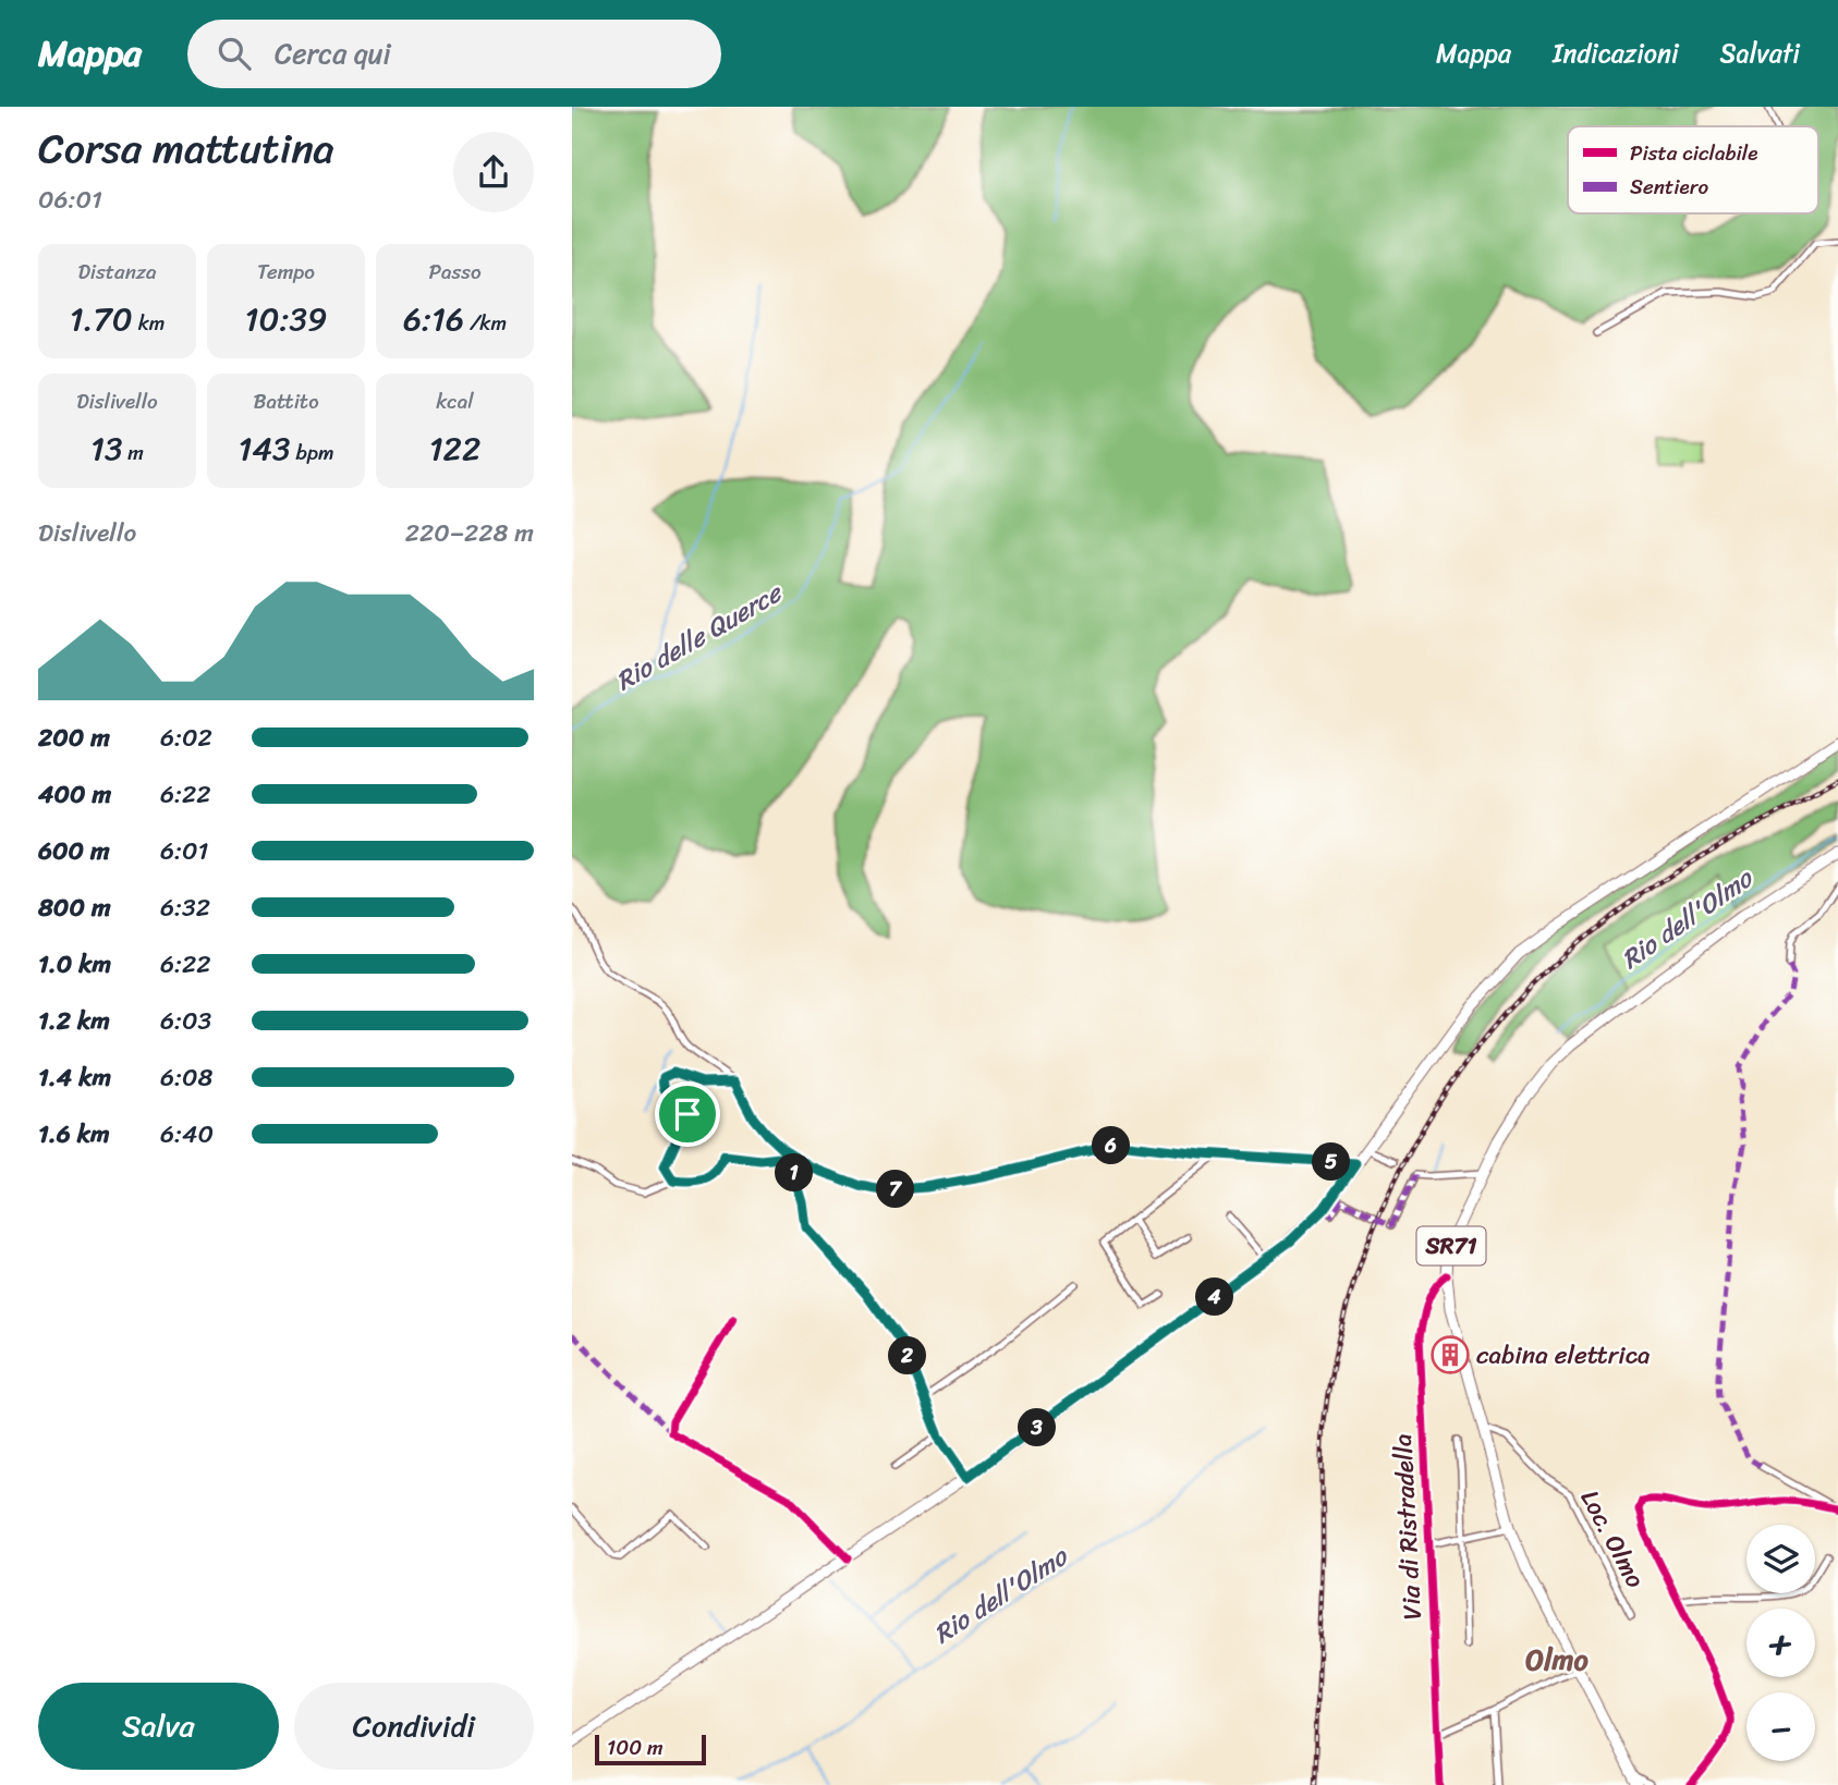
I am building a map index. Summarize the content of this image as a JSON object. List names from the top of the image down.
{
  "streets": {
    "main road": ["SR71"],
    "street": ["Via di Ristradella", "Loc. Olmo"]
  },
  "crossings": [
    ["SR71", "Via di Ristradella"],
    ["SR71", "Loc. Olmo"]
  ],
  "districts": ["Olmo"],
  "water": ["Rio delle Querce", "Rio dell'Olmo"],
  "places": {
    "building": ["cabina elettrica"]
  },
  "legend": ["Pista ciclabile", "Sentiero"],
  "scale_bar": "100 m",
  "page": {
    "header": "Mappa",
    "search": "Cerca qui",
    "nav": ["Mappa", "Indicazioni", "Salvati"],
    "heading": ["Corsa mattutina", "06:01"],
    "stats": [
      ["Distanza", "1.70 km"],
      ["Tempo", "10:39"],
      ["Passo", "6:16 /km"],
      ["Dislivello", "13 m"],
      ["Battito", "143 bpm"],
      ["kcal", "122"]
    ],
    "chart": ["Dislivello", "220–228 m"],
    "list": [
      {
        "name": "200 m",
        "note": "6:02"
      },
      {
        "name": "400 m",
        "note": "6:22"
      },
      {
        "name": "600 m",
        "note": "6:01"
      },
      {
        "name": "800 m",
        "note": "6:32"
      },
      {
        "name": "1.0 km",
        "note": "6:22"
      },
      {
        "name": "1.2 km",
        "note": "6:03"
      },
      {
        "name": "1.4 km",
        "note": "6:08"
      },
      {
        "name": "1.6 km",
        "note": "6:40"
      }
    ],
    "pins": [
      "6",
      "5",
      "1",
      "7",
      "4",
      "2",
      "3"
    ],
    "map_buttons": ["+", "−"],
    "buttons": ["Salva", "Condividi"],
    "scale": "100 m"
  }
}
